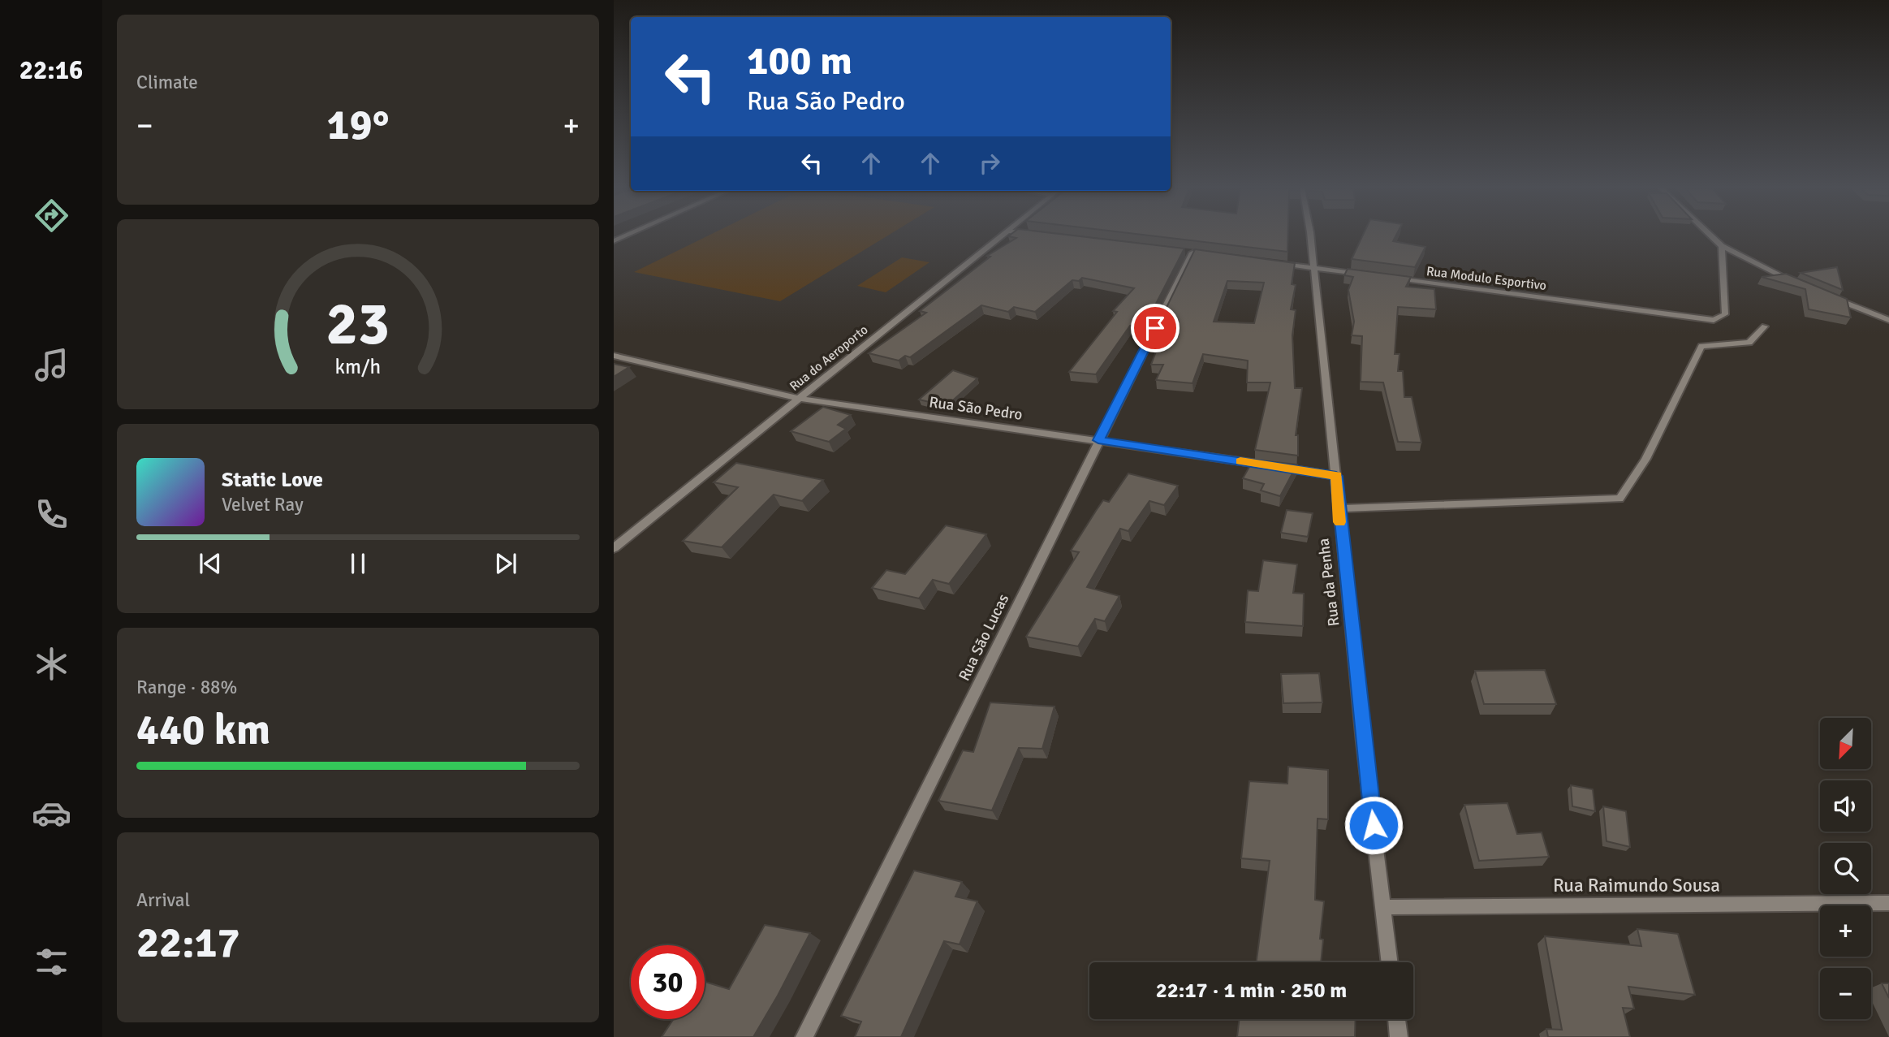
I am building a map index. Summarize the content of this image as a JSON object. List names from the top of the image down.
{
  "streets": {
    "street": [
      "Rua Modulo Esportivo",
      "Rua do Aeroporto",
      "Rua São Pedro",
      "Rua da Penha",
      "Rua São Lucas",
      "Rua Raimundo Sousa"
    ]
  },
  "crossings": [
    ["Rua do Aeroporto", "Rua São Pedro"],
    ["Rua São Pedro", "Rua da Penha"],
    ["Rua São Pedro", "Rua São Lucas"],
    ["Rua da Penha", "Rua Raimundo Sousa"]
  ],
  "north": "bottom left",
  "page": {
    "tabs": "22:16",
    "tile": [
      "Climate",
      ["Range · 88%", "440 km"],
      ["Arrival", "22:17"]
    ],
    "turn": ["100 m", "Rua São Pedro"],
    "heat": ["−", "19°", "+"],
    "song": ["Static Love", "Velvet Ray"],
    "map_buttons": ["+", "−"],
    "limit": "30",
    "trip": "22:17 · 1 min · 250 m",
    "gauge": ["23", "km/h"]
  }
}
